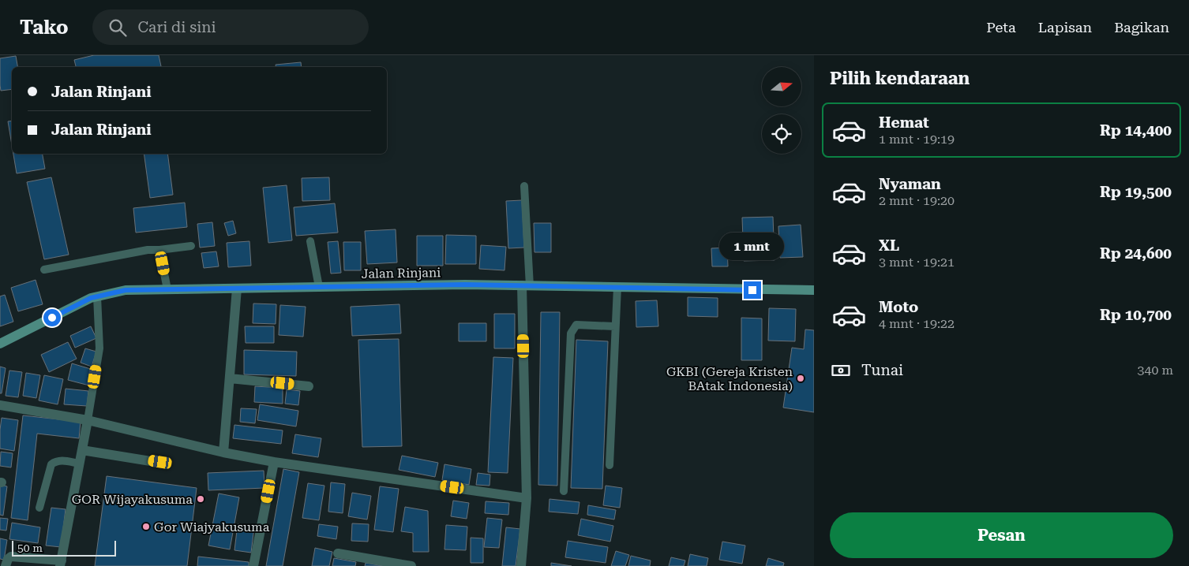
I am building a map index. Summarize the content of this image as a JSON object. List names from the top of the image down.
{
  "streets": {
    "street": ["Jalan Rinjani"]
  },
  "places": ["GKBI (Gereja Kristen BAtak Indonesia)", "GOR Wijayakusuma", "Gor Wiajyakusuma"],
  "scale_bar": "50 m",
  "north": "right",
  "page": {
    "header": "Tako",
    "search": "Cari di sini",
    "nav": ["Peta", "Lapisan", "Bagikan"],
    "heading": "Pilih kendaraan",
    "banner": ["Jalan Rinjani", "Jalan Rinjani"],
    "list": [
      {
        "name": "Hemat",
        "note": "1 mnt · 19:19",
        "value": "Rp 14,400"
      },
      {
        "name": "Nyaman",
        "note": "2 mnt · 19:20",
        "value": "Rp 19,500"
      },
      {
        "name": "XL",
        "note": "3 mnt · 19:21",
        "value": "Rp 24,600"
      },
      {
        "name": "Moto",
        "note": "4 mnt · 19:22",
        "value": "Rp 10,700"
      }
    ],
    "bubble": "1 mnt",
    "pay": ["Tunai", "340 m"],
    "buttons": "Pesan",
    "scale": "50 m"
  }
}
